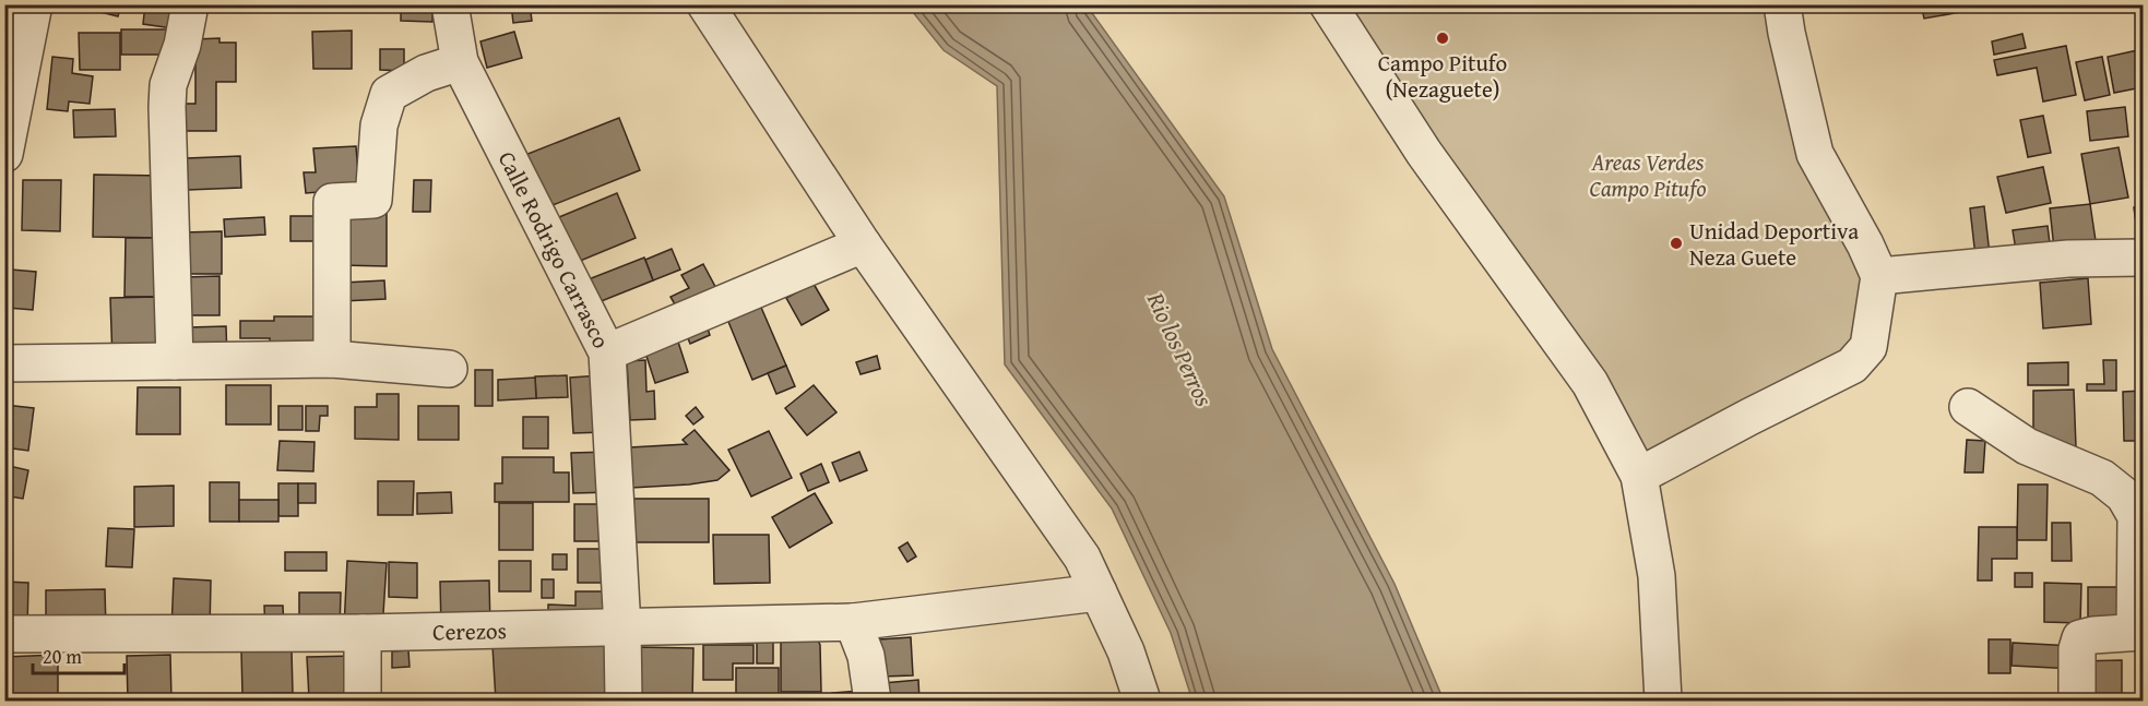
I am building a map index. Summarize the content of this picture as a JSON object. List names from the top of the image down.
{
  "streets": {
    "street": ["Calle Rodrigo Carrasco", "Cerezos"]
  },
  "crossings": [
    ["Calle Rodrigo Carrasco", "Cerezos"]
  ],
  "water": ["Rio los Perros"],
  "parks": ["Areas Verdes Campo Pitufo"],
  "places": ["Campo Pitufo (Nezaguete)", "Unidad Deportiva Neza Guete"],
  "scale_bar": "20 m"
}
